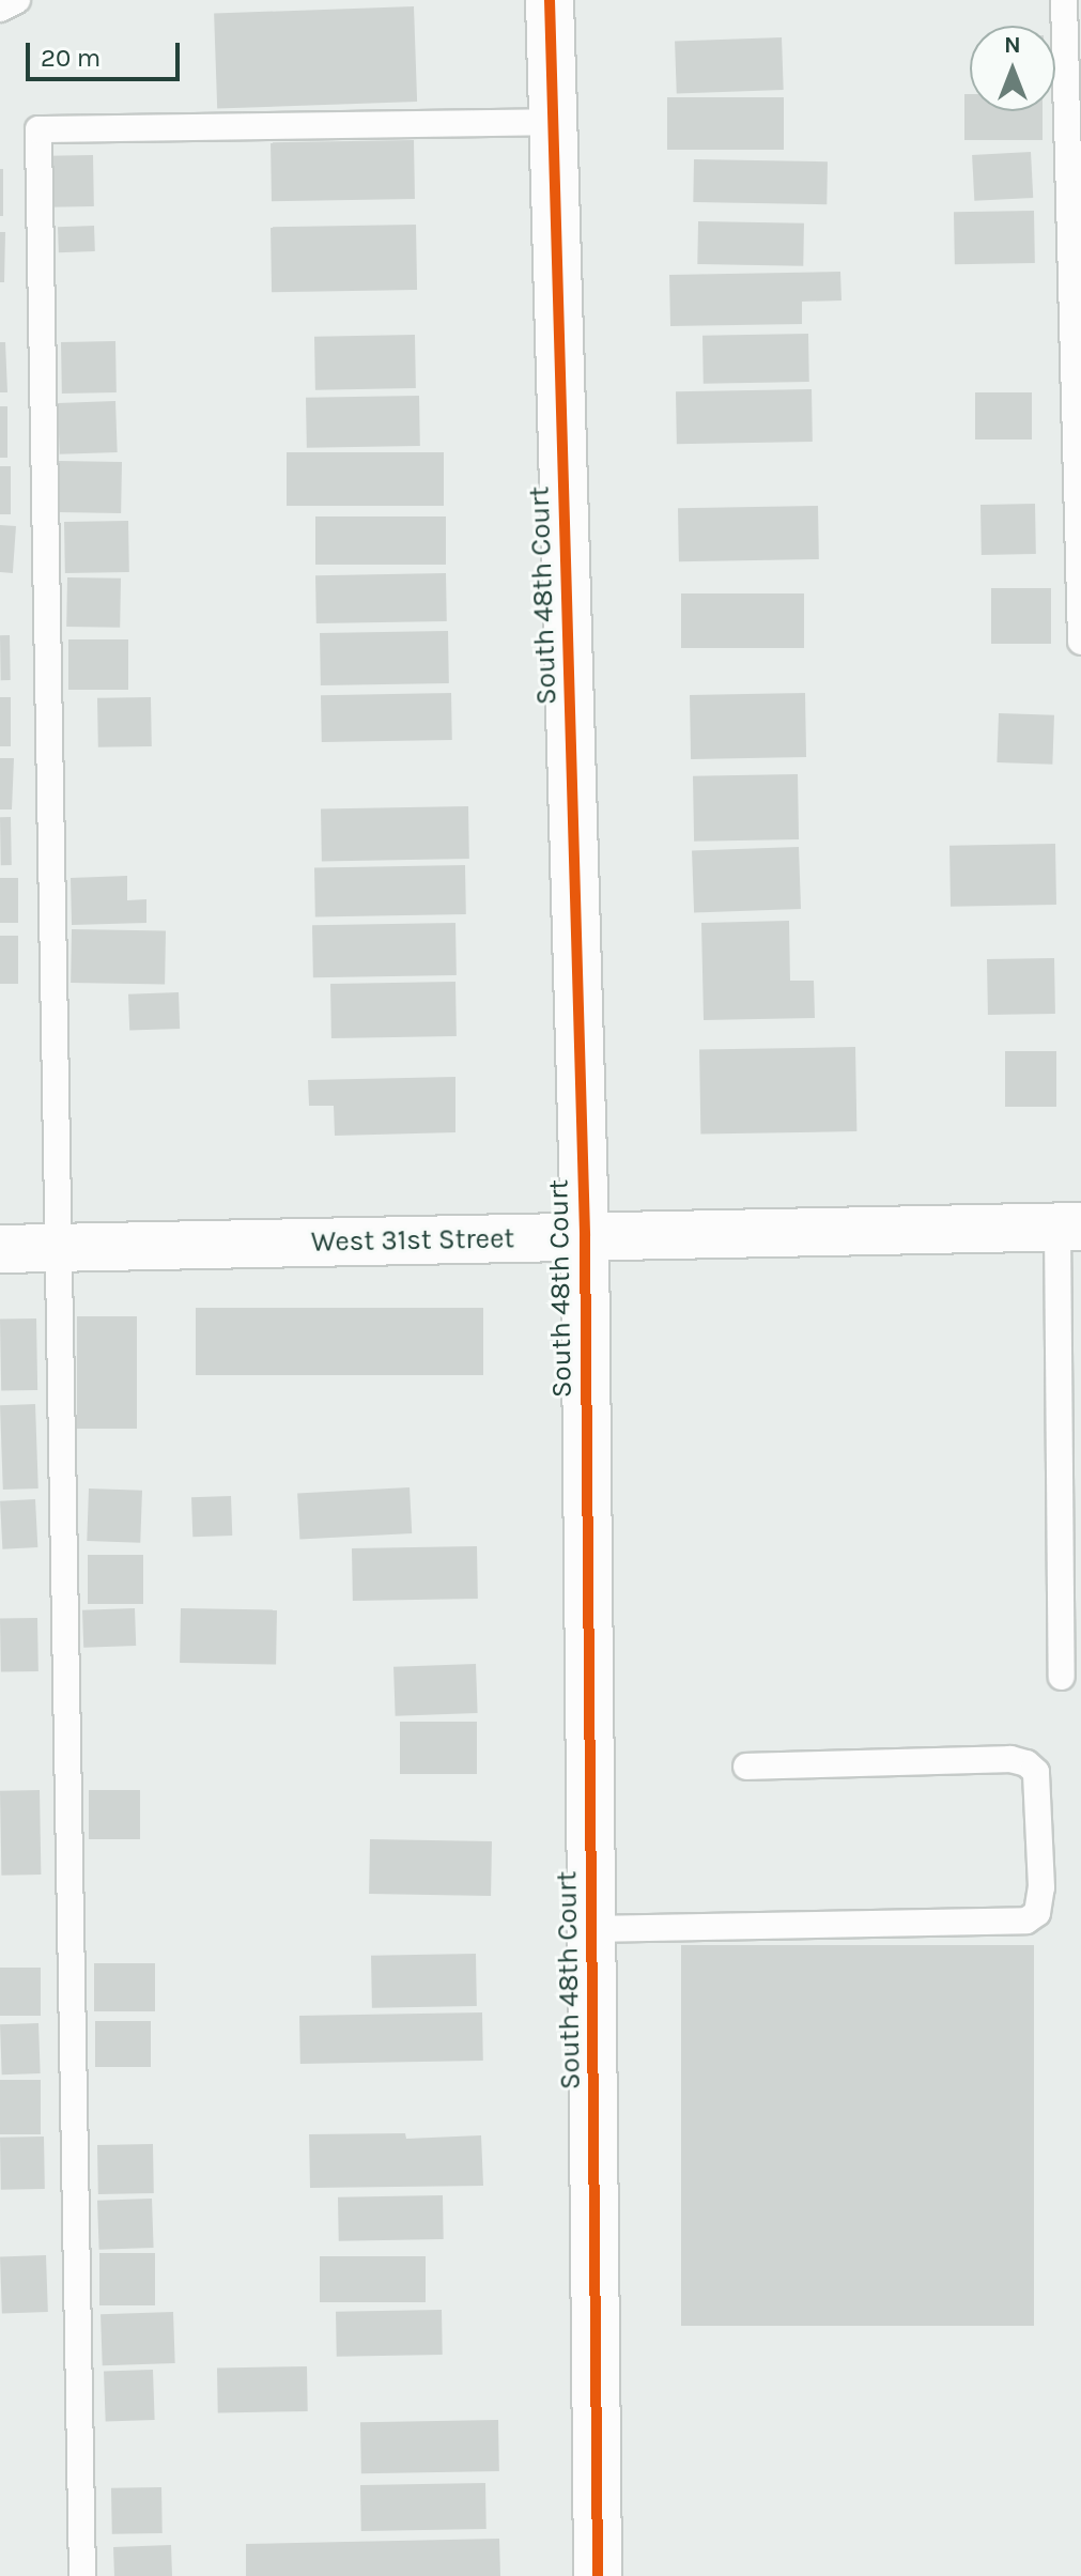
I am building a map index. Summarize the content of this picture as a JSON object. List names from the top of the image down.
{
  "streets": {
    "street": ["South 48th Court", "West 31st Street"]
  },
  "crossings": [
    ["South 48th Court", "West 31st Street"]
  ],
  "scale_bar": "20 m",
  "north": "top"
}
